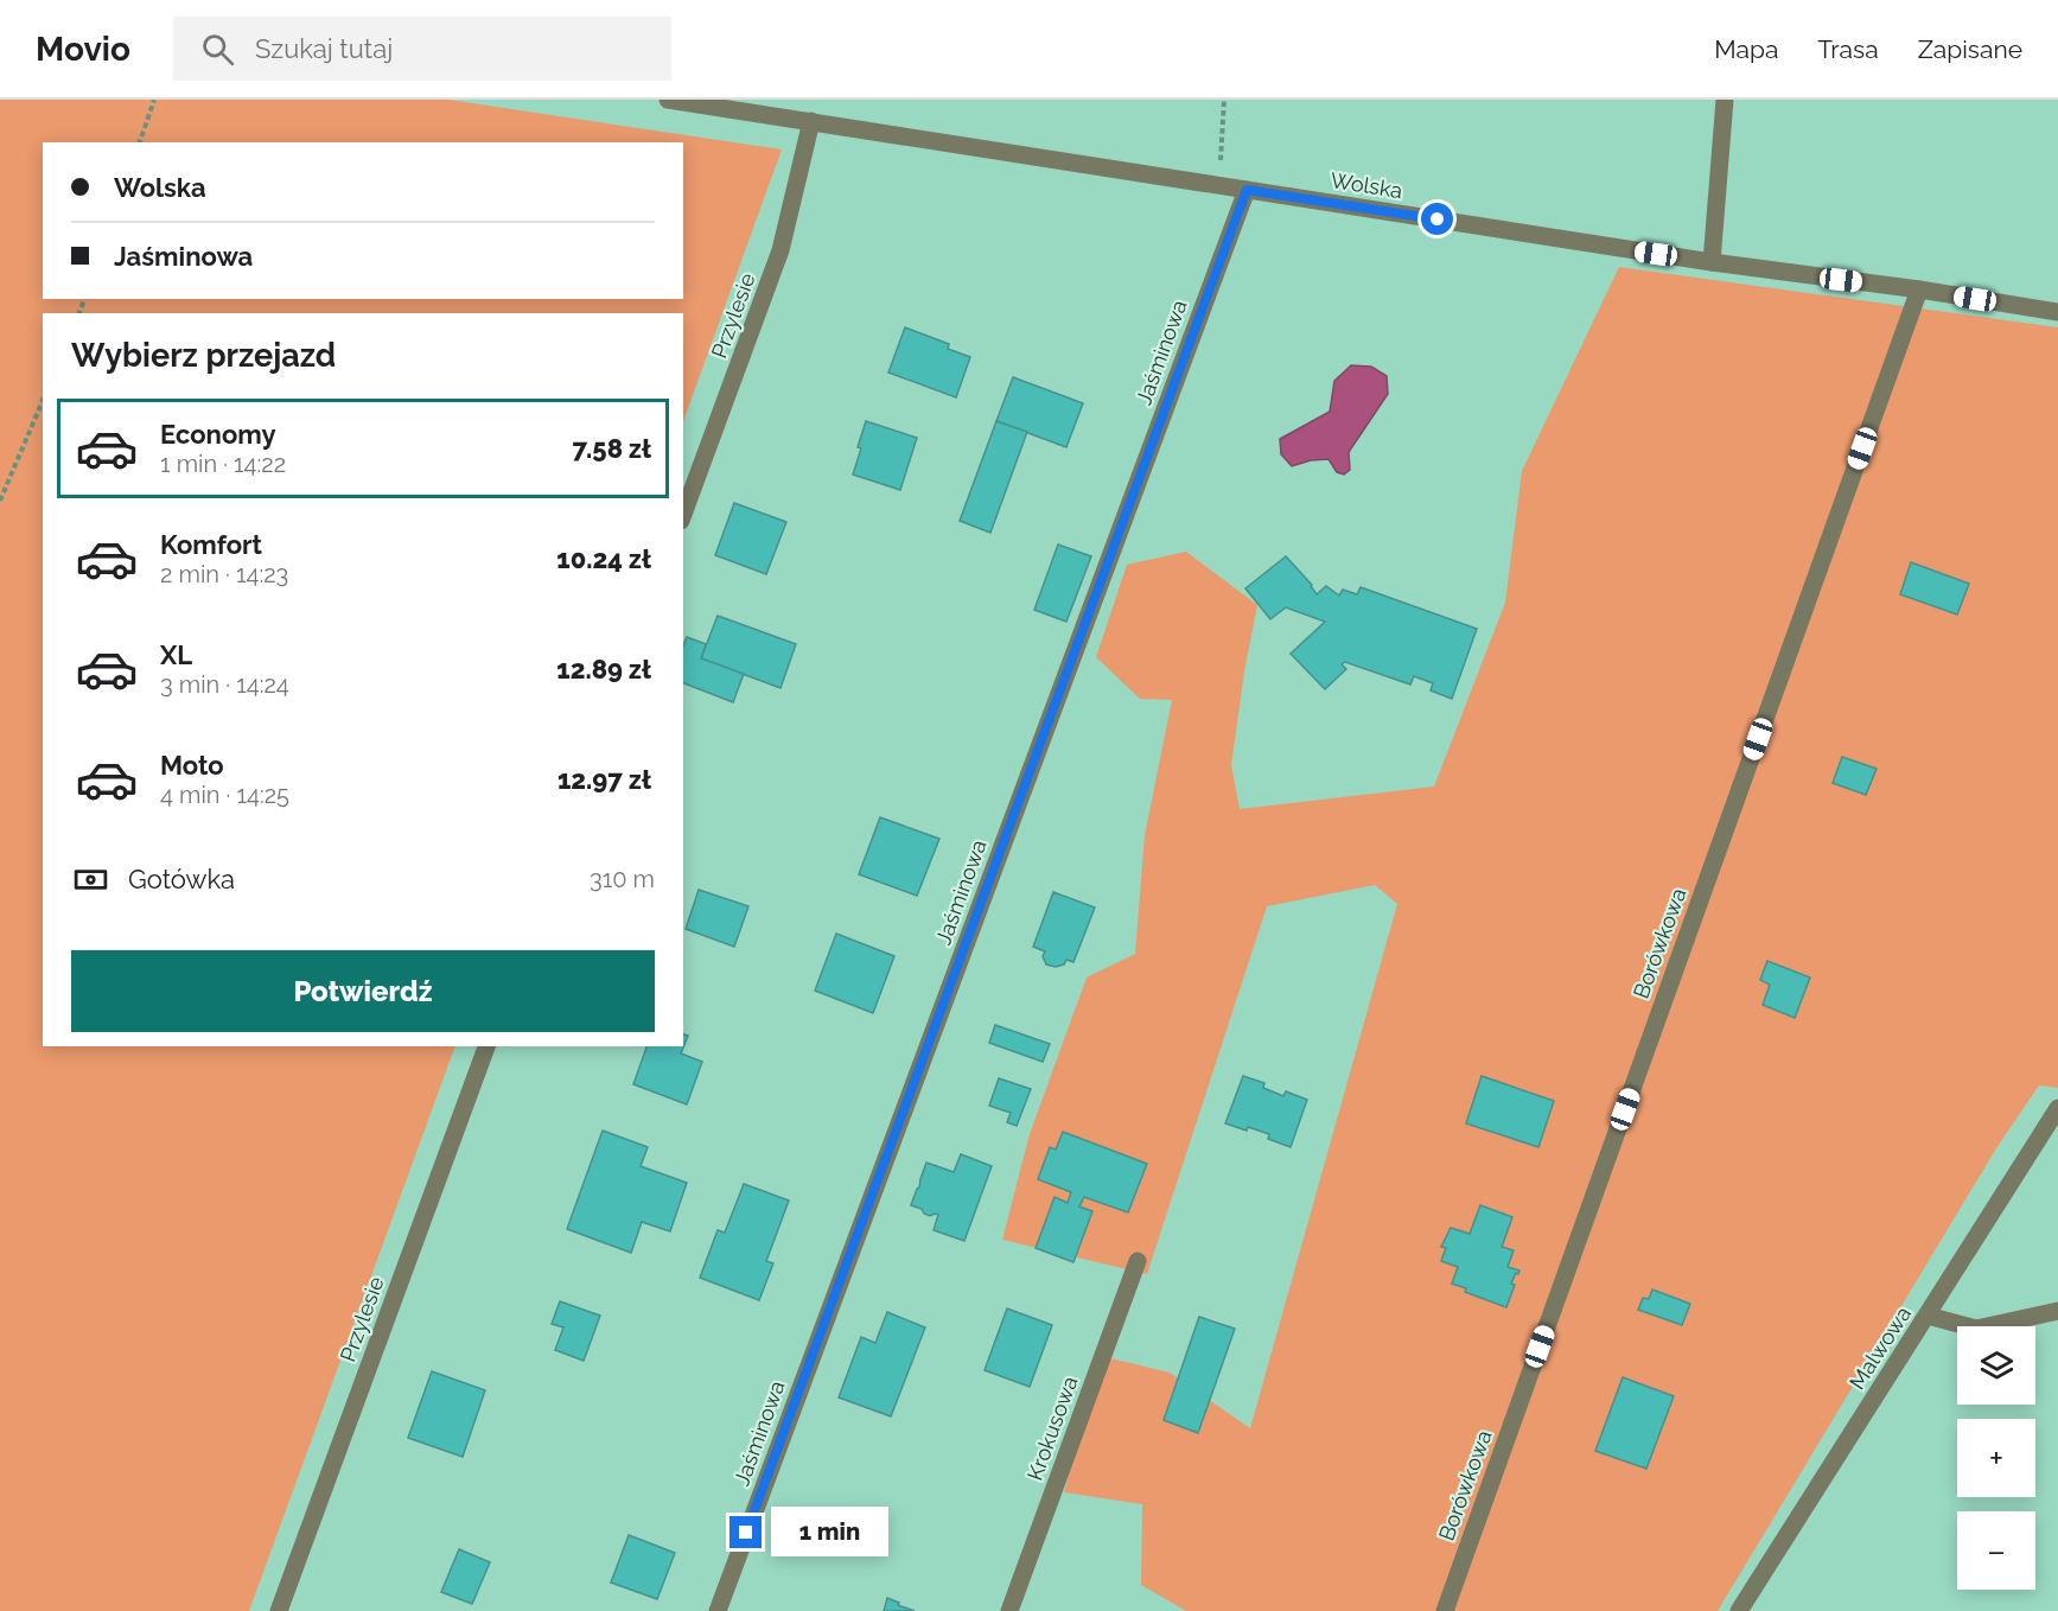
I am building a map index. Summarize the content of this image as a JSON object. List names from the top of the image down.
{
  "streets": {
    "street": [
      "Wolska",
      "Przylesie",
      "Jaśminowa",
      "Borówkowa",
      "Malwowa",
      "Krokusowa"
    ]
  },
  "crossings": [
    ["Wolska", "Przylesie"],
    ["Wolska", "Jaśminowa"],
    ["Wolska", "Borówkowa"]
  ],
  "page": {
    "header": "Movio",
    "search": "Szukaj tutaj",
    "nav": ["Mapa", "Trasa", "Zapisane"],
    "banner": ["Wolska", "Jaśminowa"],
    "heading": "Wybierz przejazd",
    "list": [
      {
        "name": "Economy",
        "note": "1 min · 14:22",
        "value": "7.58 zł"
      },
      {
        "name": "Komfort",
        "note": "2 min · 14:23",
        "value": "10.24 zł"
      },
      {
        "name": "XL",
        "note": "3 min · 14:24",
        "value": "12.89 zł"
      },
      {
        "name": "Moto",
        "note": "4 min · 14:25",
        "value": "12.97 zł"
      }
    ],
    "pay": ["Gotówka", "310 m"],
    "buttons": "Potwierdź",
    "map_buttons": ["+", "−"],
    "bubble": "1 min"
  }
}
